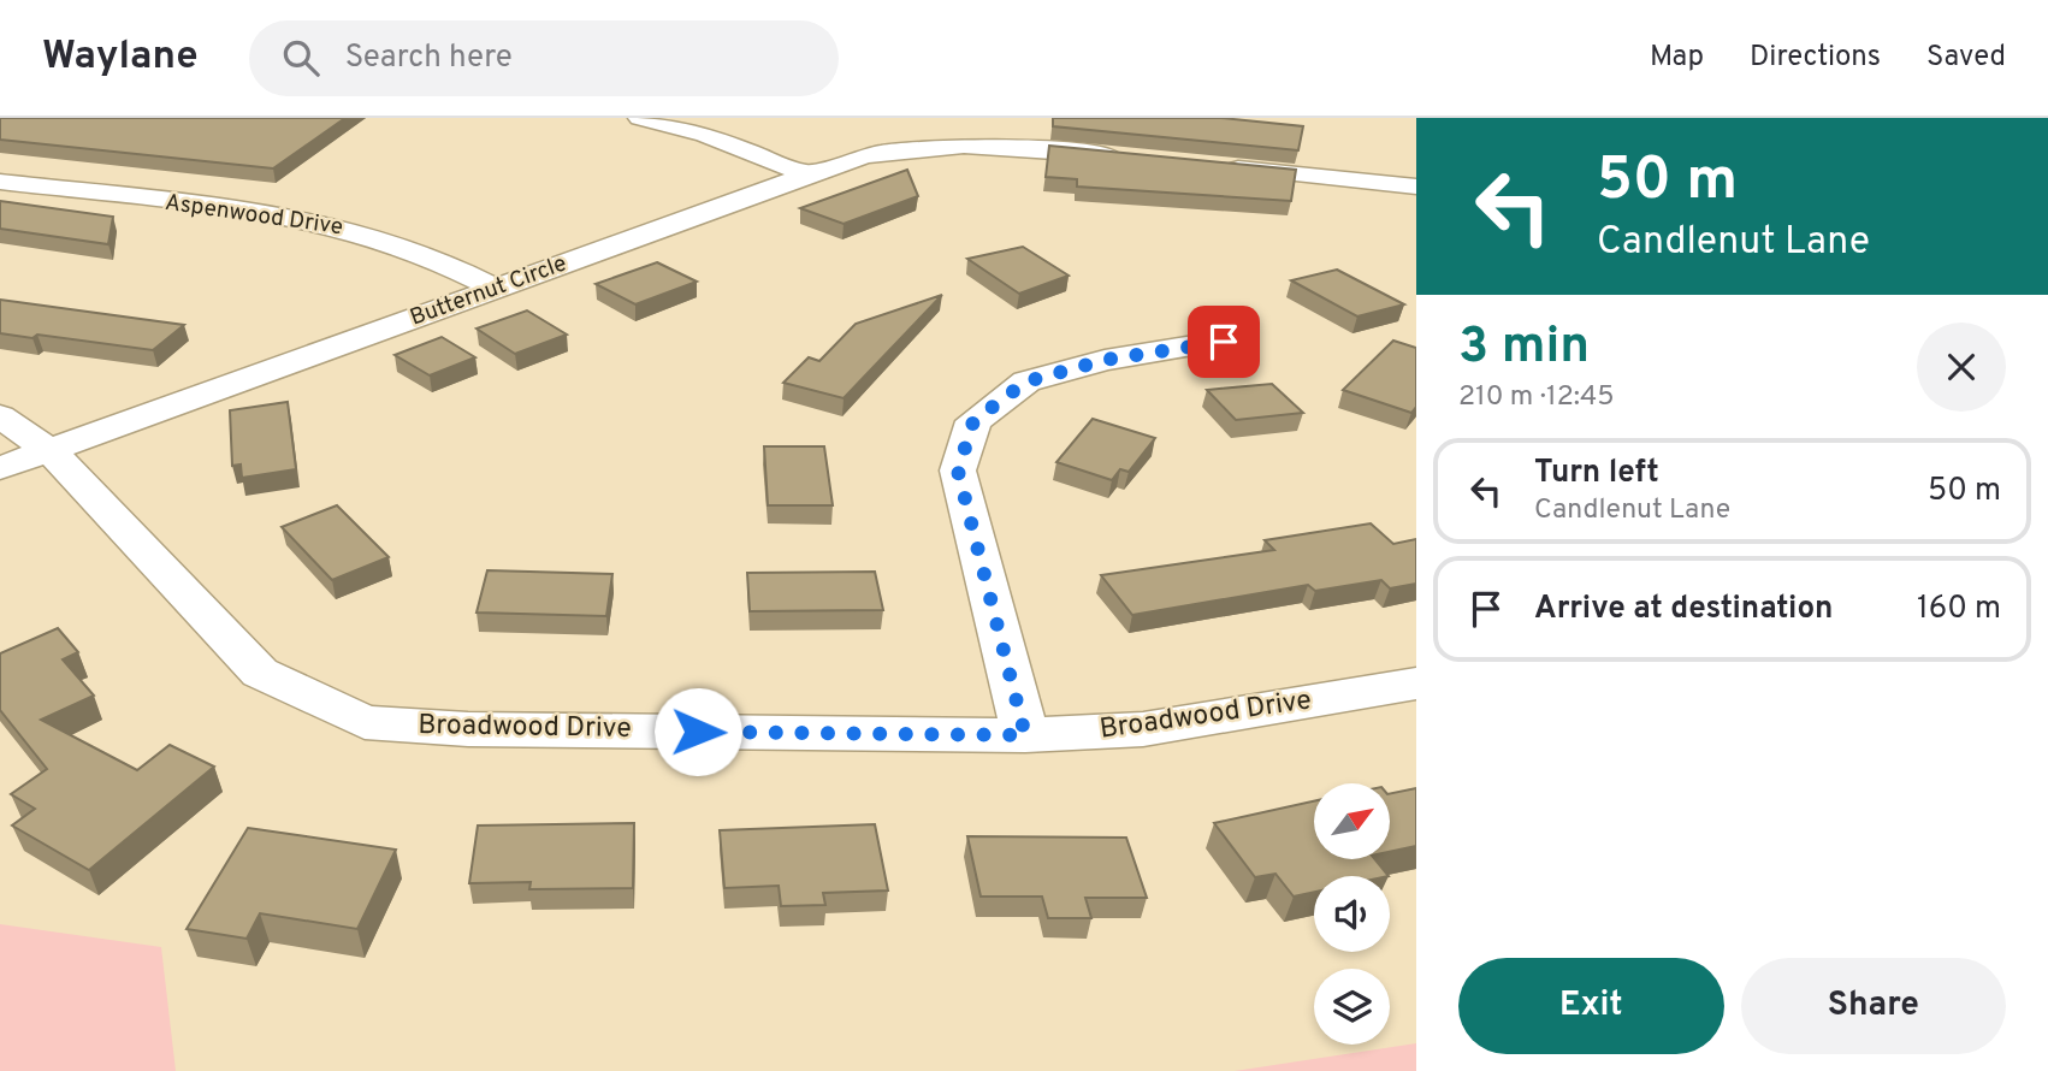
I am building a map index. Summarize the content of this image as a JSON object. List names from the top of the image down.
{
  "streets": {
    "street": ["Aspenwood Drive", "Butternut Circle", "Broadwood Drive"]
  },
  "crossings": [
    ["Aspenwood Drive", "Butternut Circle"],
    ["Butternut Circle", "Broadwood Drive"]
  ],
  "north": "top right",
  "page": {
    "header": "Waylane",
    "search": "Search here",
    "nav": ["Map", "Directions", "Saved"],
    "turn": ["50 m", "Candlenut Lane"],
    "heading": ["3 min", "210 m · 12:45"],
    "list": [
      {
        "name": "Turn left",
        "note": "Candlenut Lane",
        "value": "50 m"
      },
      {
        "name": "Arrive at destination",
        "value": "160 m"
      }
    ],
    "buttons": ["Exit", "Share"]
  }
}
